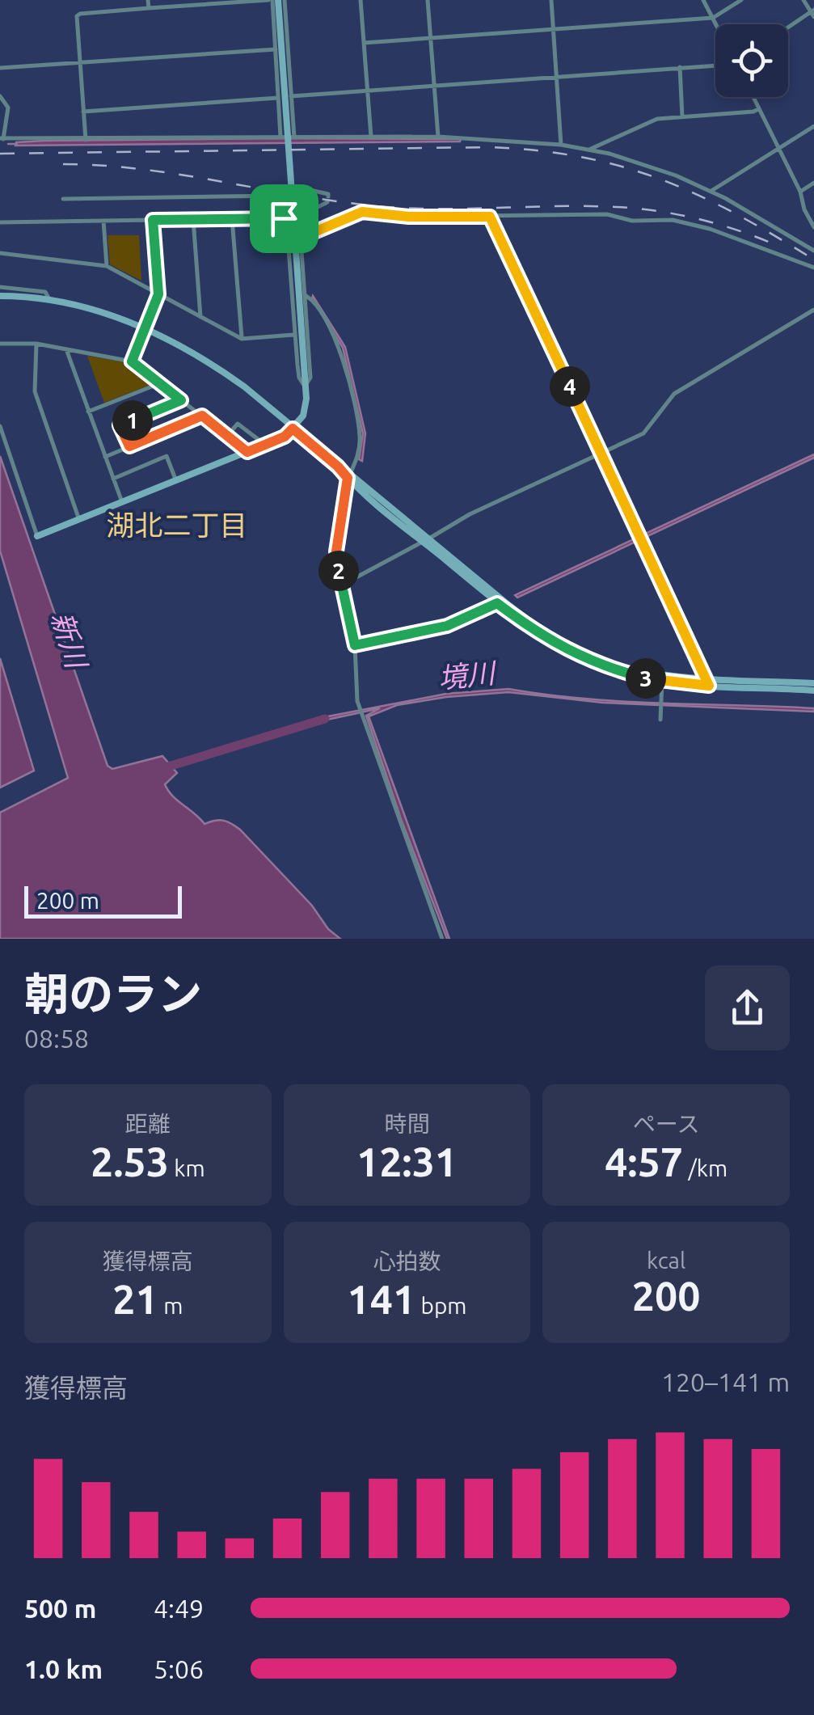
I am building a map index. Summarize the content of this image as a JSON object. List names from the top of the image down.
{
  "districts": ["湖北二丁目"],
  "water": ["新川", "境川"],
  "scale_bar": "200 m",
  "page": {
    "pins": [
      "4",
      "1",
      "2",
      "3"
    ],
    "scale": "200 m",
    "heading": ["朝のラン", "08:58"],
    "stats": [
      ["距離", "2.53 km"],
      ["時間", "12:31"],
      ["ペース", "4:57 /km"],
      ["獲得標高", "21 m"],
      ["心拍数", "141 bpm"],
      ["kcal", "200"]
    ],
    "chart": ["獲得標高", "120–141 m"],
    "list": [
      {
        "name": "500 m",
        "note": "4:49"
      },
      {
        "name": "1.0 km",
        "note": "5:06"
      }
    ]
  }
}
